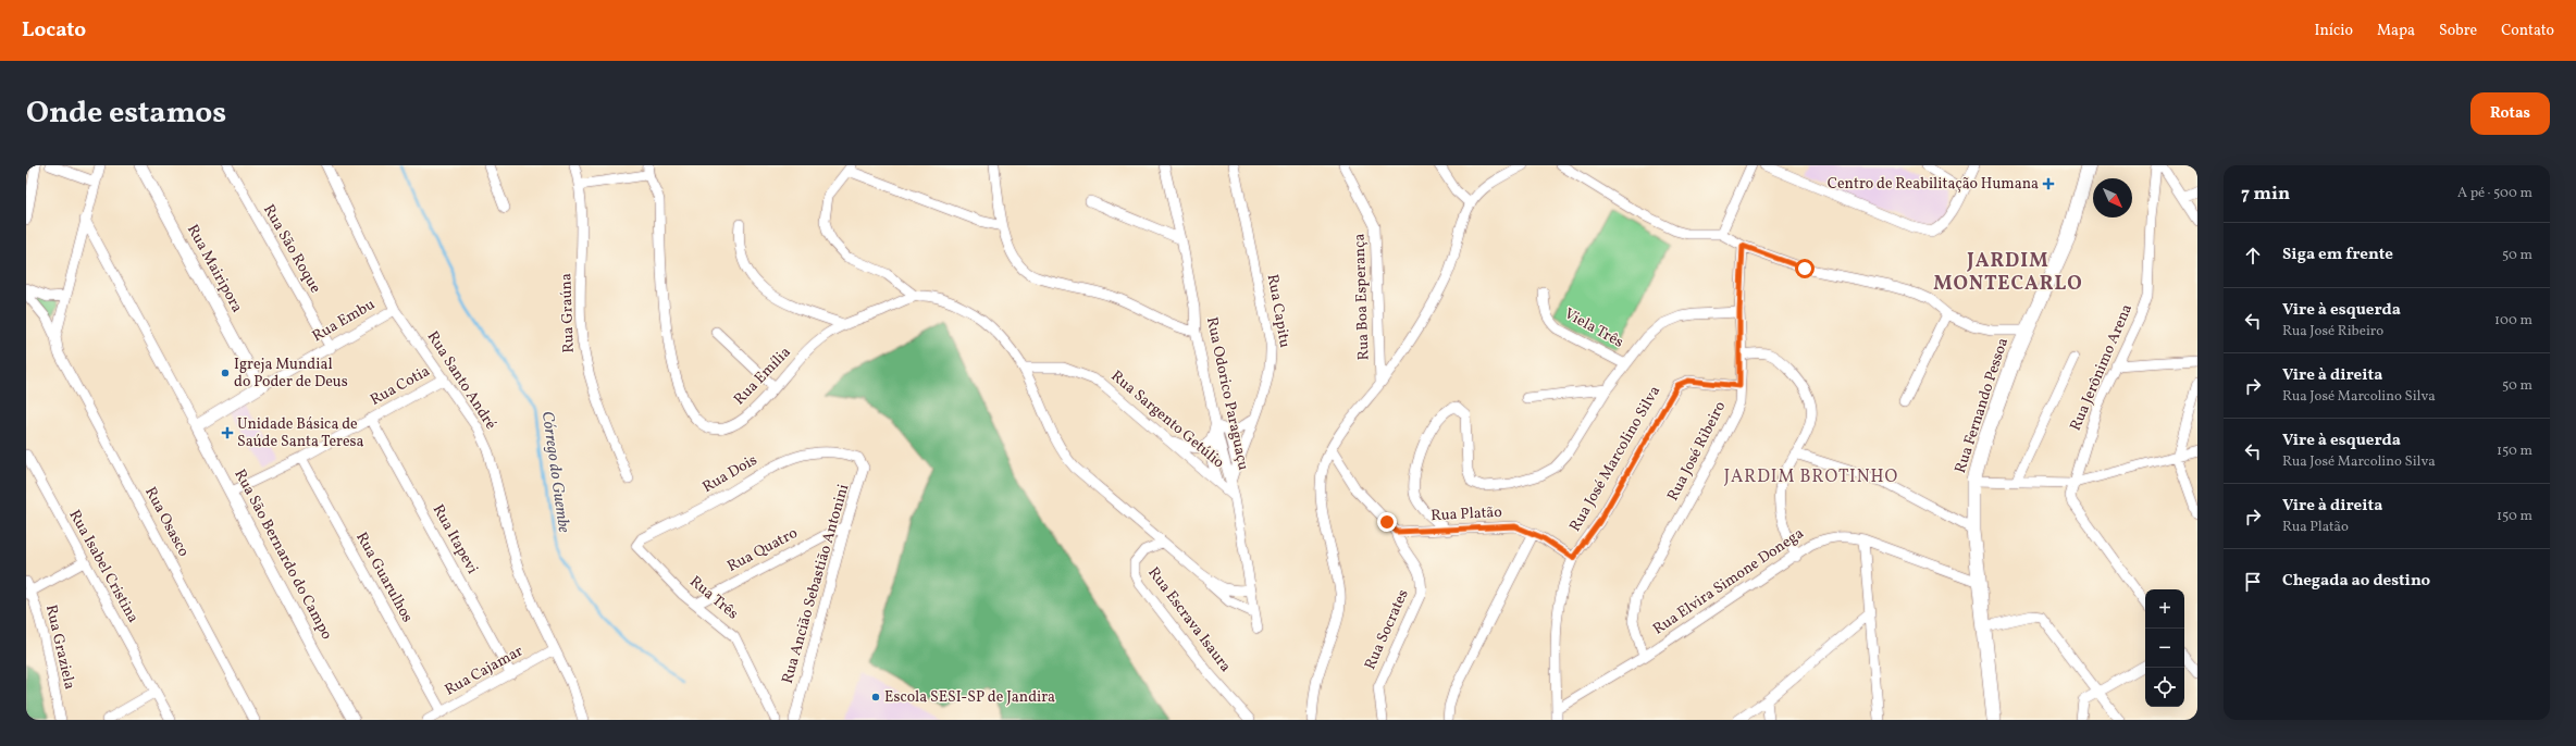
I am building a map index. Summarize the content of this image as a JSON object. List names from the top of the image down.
{
  "streets": {
    "main road": ["Rua Fernando Pessoa"],
    "street": [
      "Rua São Roque",
      "Rua Mairipora",
      "Rua Boa Esperança",
      "Rua Capitu",
      "Rua Graúna",
      "Rua Embu",
      "Viela Três",
      "Rua Jerônimo Arena",
      "Rua Emília",
      "Rua Santo André",
      "Rua Cotia",
      "Rua Odorico Paraguaçu",
      "Rua Sargento Getúlio",
      "Rua José Ribeiro",
      "Rua José Marcolino Silva",
      "Rua Dois",
      "Rua Platão",
      "Rua Osasco",
      "Rua Itapevi",
      "Rua Quatro",
      "Rua São Bernardo do Campo",
      "Rua Isabel Cristina",
      "Rua Guarulhos",
      "Rua Elvira Simone Donega",
      "Rua Ancião Sebastião Antonini",
      "Rua Três",
      "Rua Escrava Isaura",
      "Rua Socrates",
      "Rua Graziela",
      "Rua Cajamar"
    ]
  },
  "crossings": [
    ["Rua São Roque", "Rua Embu"],
    ["Rua Mairipora", "Rua Embu"],
    ["Rua Capitu", "Rua Odorico Paraguaçu"],
    ["Rua Embu", "Rua Santo André"],
    ["Rua Embu", "Rua São Bernardo do Campo"],
    ["Rua Santo André", "Rua Cotia"],
    ["Rua Santo André", "Rua Cajamar"],
    ["Rua Cotia", "Rua Itapevi"],
    ["Rua Cotia", "Rua São Bernardo do Campo"],
    ["Rua Cotia", "Rua Guarulhos"],
    ["Rua Odorico Paraguaçu", "Rua Sargento Getúlio"],
    ["Rua Fernando Pessoa", "Rua Elvira Simone Donega"],
    ["Rua José Ribeiro", "Rua José Marcolino Silva"],
    ["Rua José Ribeiro", "Rua Elvira Simone Donega"],
    ["Rua José Marcolino Silva", "Rua Platão"],
    ["Rua Dois", "Rua Ancião Sebastião Antonini"],
    ["Rua Dois", "Rua Três"],
    ["Rua Platão", "Rua Socrates"],
    ["Rua Osasco", "Rua São Bernardo do Campo"],
    ["Rua Itapevi", "Rua Cajamar"],
    ["Rua Quatro", "Rua Ancião Sebastião Antonini"],
    ["Rua Quatro", "Rua Três"],
    ["Rua Guarulhos", "Rua Cajamar"]
  ],
  "districts": ["JARDIM MONTECARLO", "JARDIM BROTINHO"],
  "water": ["Córrego do Guembe"],
  "places": {
    "health": ["Centro de Reabilitação Humana", "Unidade Básica de Saúde Santa Teresa"],
    "other": ["Igreja Mundial do Poder de Deus", "Escola SESI-SP de Jandira"]
  },
  "north": "bottom right",
  "page": {
    "header": "Locato",
    "nav": [
      "Início",
      "Mapa",
      "Sobre",
      "Contato"
    ],
    "title": "Onde estamos",
    "buttons": "Rotas",
    "heading": ["7 min", "A pé · 500 m"],
    "list": [
      ["Siga em frente", "50 m"],
      ["Vire à esquerda", "Rua José Ribeiro", "100 m"],
      ["Vire à direita", "Rua José Marcolino Silva", "50 m"],
      ["Vire à esquerda", "Rua José Marcolino Silva", "150 m"],
      ["Vire à direita", "Rua Platão", "150 m"],
      "Chegada ao destino"
    ],
    "map_buttons": ["+", "−"]
  }
}
